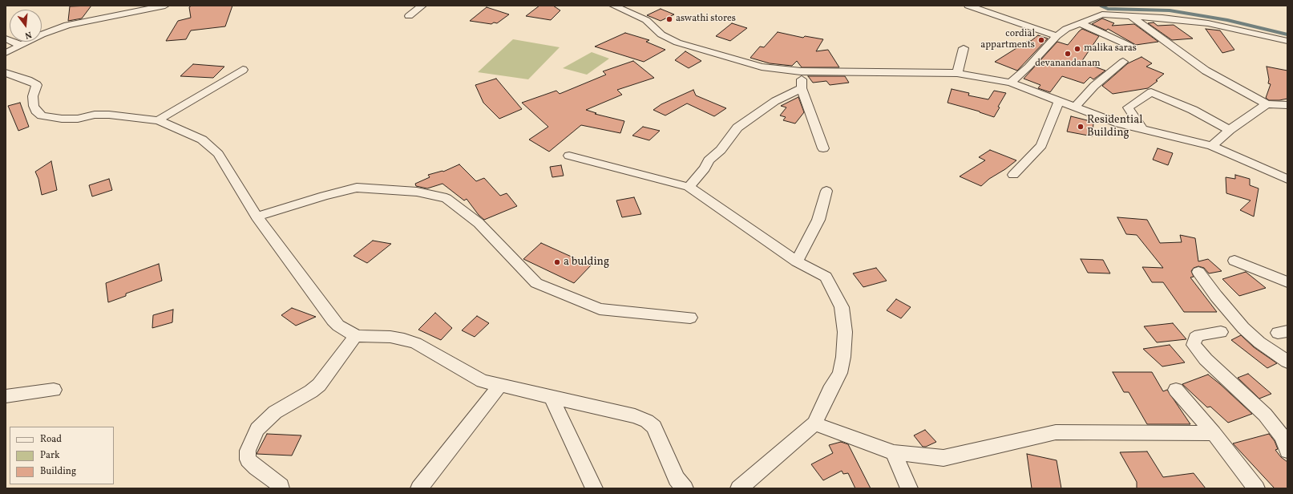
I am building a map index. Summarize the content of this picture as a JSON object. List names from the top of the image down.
{
  "places": [
    "aswathi stores",
    "cordial appartments",
    "malika saras",
    "devanandanam",
    "Residential Building",
    "a bulding"
  ],
  "legend": ["Road", "Park", "Building"],
  "north": "bottom"
}
